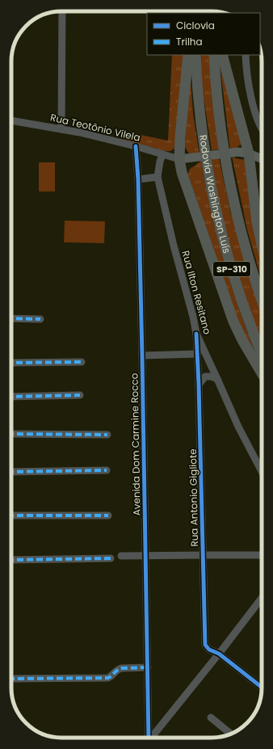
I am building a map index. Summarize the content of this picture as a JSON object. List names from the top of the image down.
{
  "streets": {
    "highway": ["Rodovia Washington Luís", "SP-310"],
    "street": [
      "Rua Teotônio Vilela",
      "Rua Ilton Resitano",
      "Avenida Dom Carmine Rocco",
      "Rua Antonio Gigliote"
    ]
  },
  "crossings": [
    ["Rua Teotônio Vilela", "Rua Ilton Resitano"],
    ["Rua Teotônio Vilela", "Avenida Dom Carmine Rocco"],
    ["Rua Ilton Resitano", "Rua Antonio Gigliote"]
  ],
  "legend": ["Ciclovia", "Trilha"]
}
